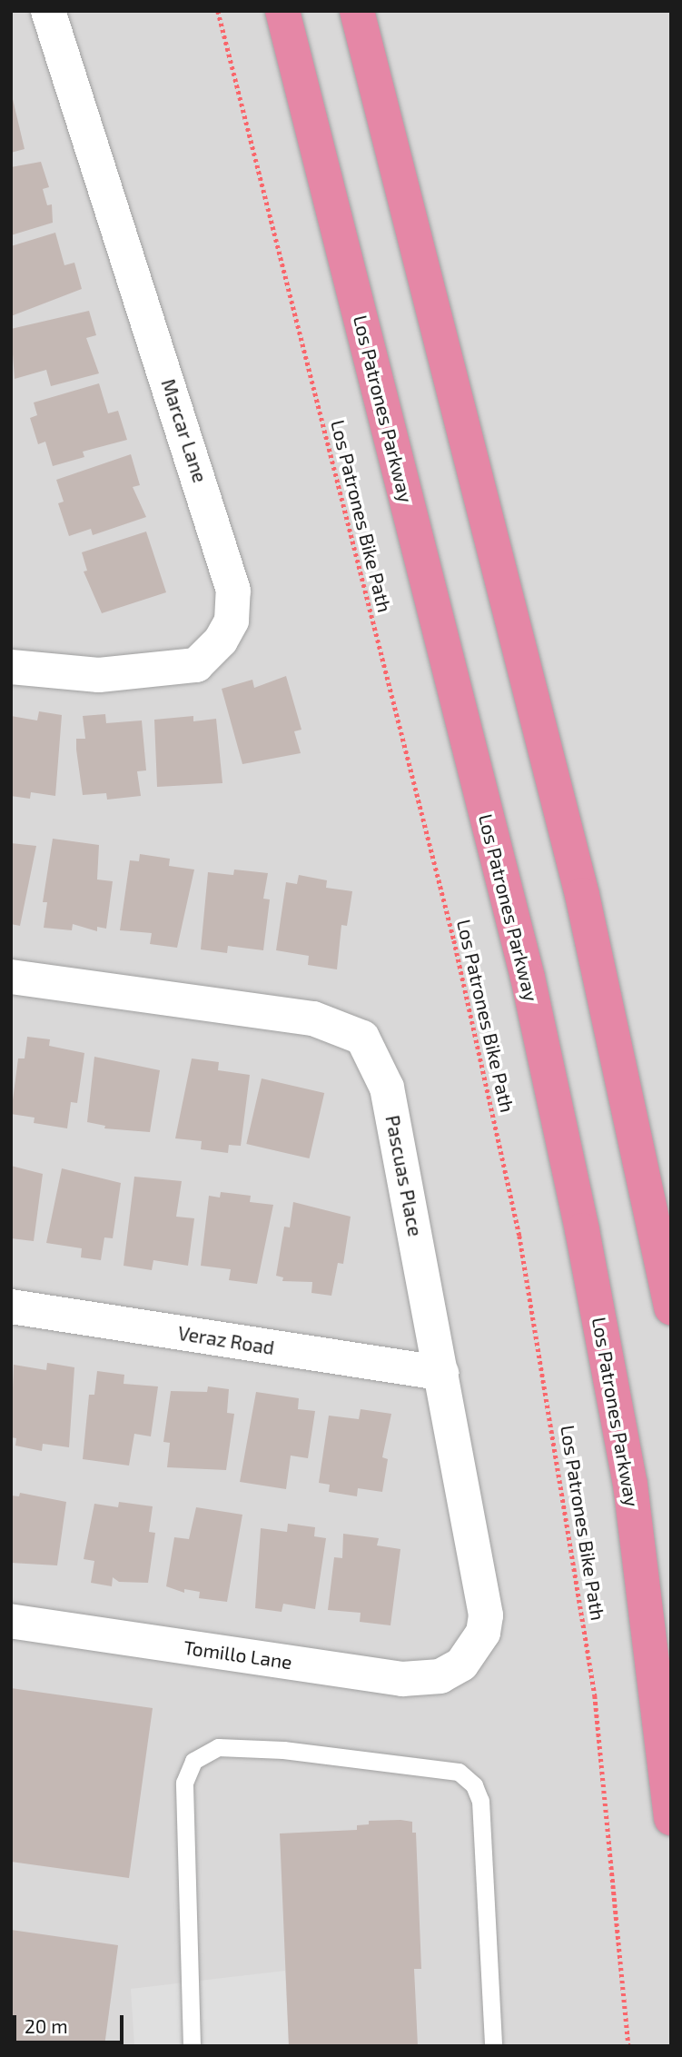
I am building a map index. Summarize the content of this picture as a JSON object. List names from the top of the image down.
{
  "streets": {
    "highway": ["Los Patrones Parkway"],
    "street": [
      "Marcar Lane",
      "Pascuas Place",
      "Veraz Road",
      "Tomillo Lane"
    ],
    "path": ["Los Patrones Bike Path"]
  },
  "crossings": [
    ["Pascuas Place", "Veraz Road"],
    ["Pascuas Place", "Tomillo Lane"]
  ],
  "scale_bar": "20 m"
}
